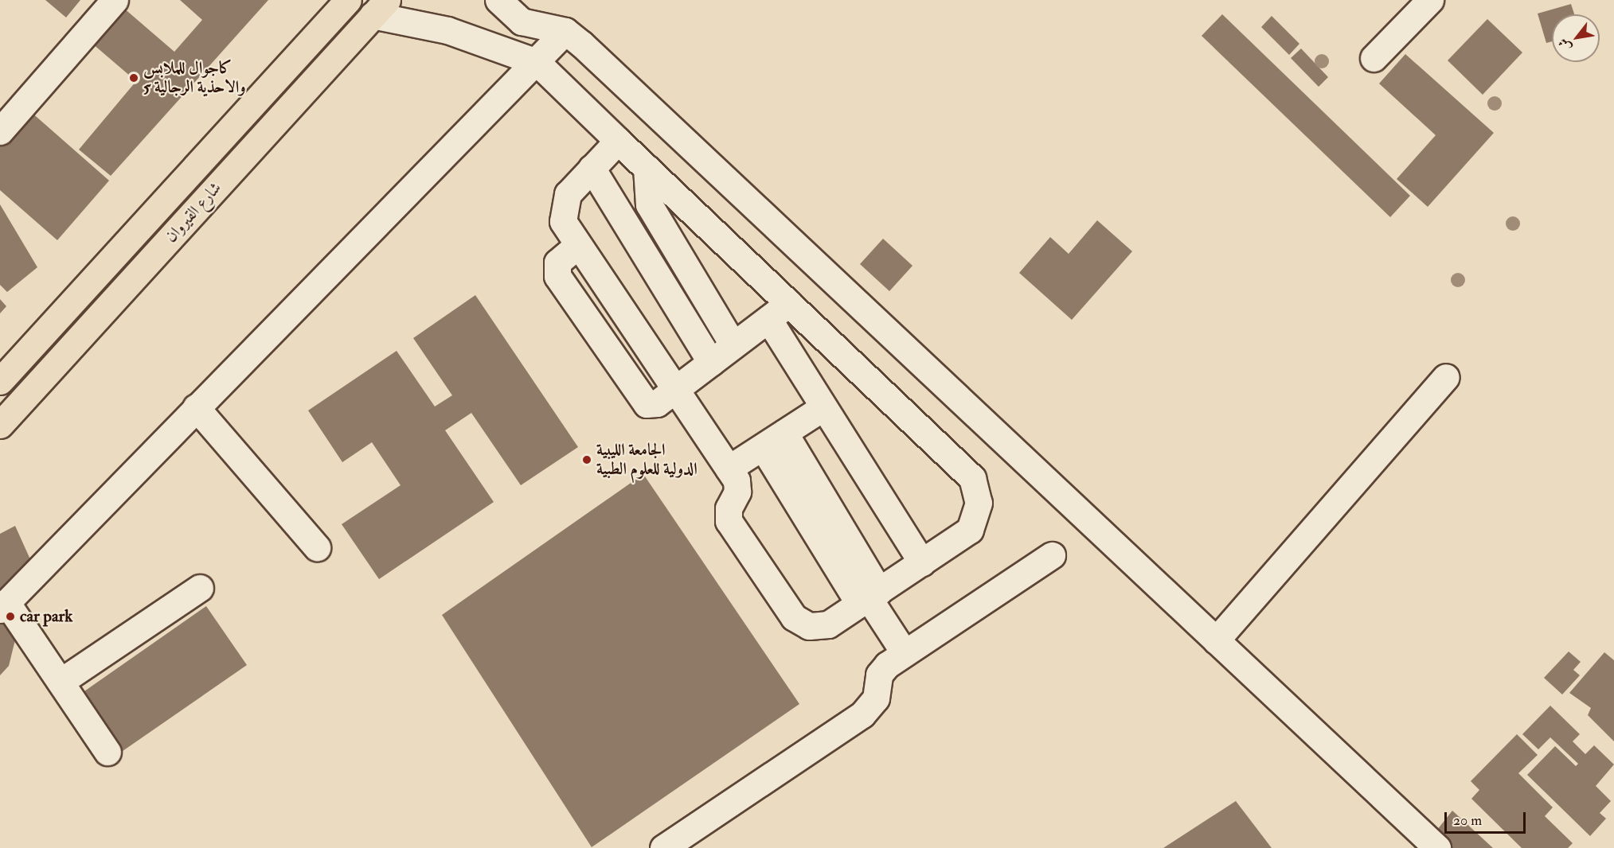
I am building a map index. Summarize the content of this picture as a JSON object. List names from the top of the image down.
{
  "streets": {
    "main road": ["شارع القيروان"]
  },
  "places": ["كاجوال للملابس والاحذية الرجالية 5", "الجامعة الليبية الدولية للعلوم الطبية", "car park"],
  "scale_bar": "20 m",
  "north": "bottom left"
}
